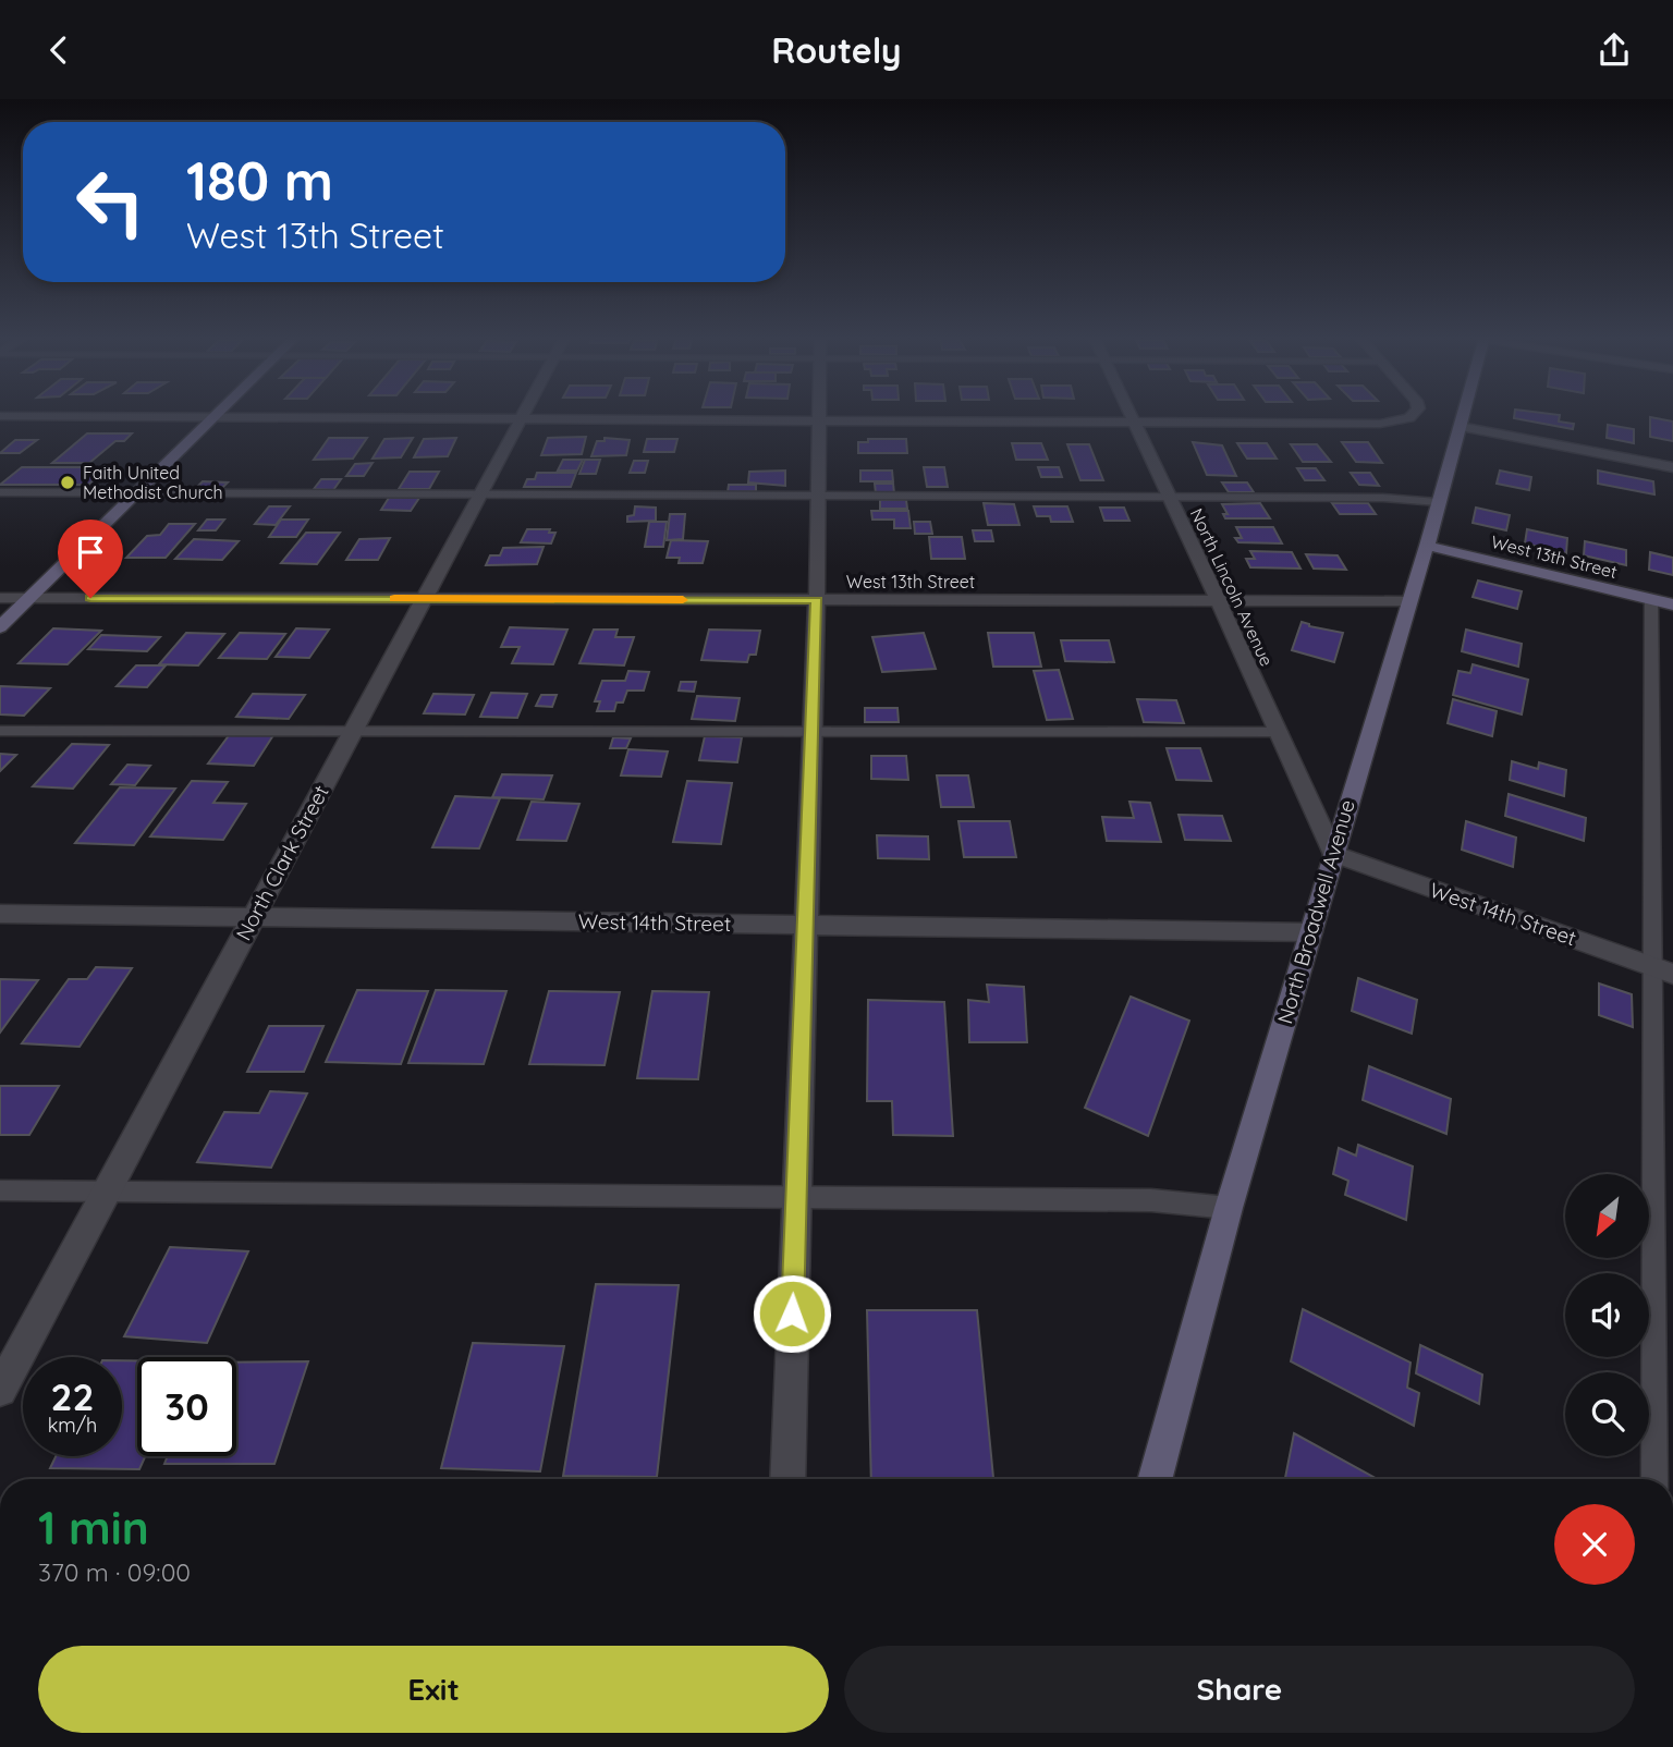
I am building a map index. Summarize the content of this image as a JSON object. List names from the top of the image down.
{
  "streets": {
    "main road": ["West 13th Street", "North Broadwell Avenue"],
    "street": ["North Lincoln Avenue", "North Clark Street", "West 14th Street"]
  },
  "crossings": [
    ["West 13th Street", "North Lincoln Avenue"],
    ["West 13th Street", "North Clark Street"],
    ["West 13th Street", "North Broadwell Avenue"],
    ["North Lincoln Avenue", "North Broadwell Avenue"],
    ["North Lincoln Avenue", "West 14th Street"],
    ["North Clark Street", "West 14th Street"],
    ["North Broadwell Avenue", "West 14th Street"]
  ],
  "places": ["Faith United Methodist Church"],
  "north": "bottom left",
  "page": {
    "header": "Routely",
    "turn": ["180 m", "West 13th Street"],
    "speed": "22 km/h",
    "limit": "30",
    "heading": ["1 min", "370 m · 09:00"],
    "buttons": ["Exit", "Share"]
  }
}
